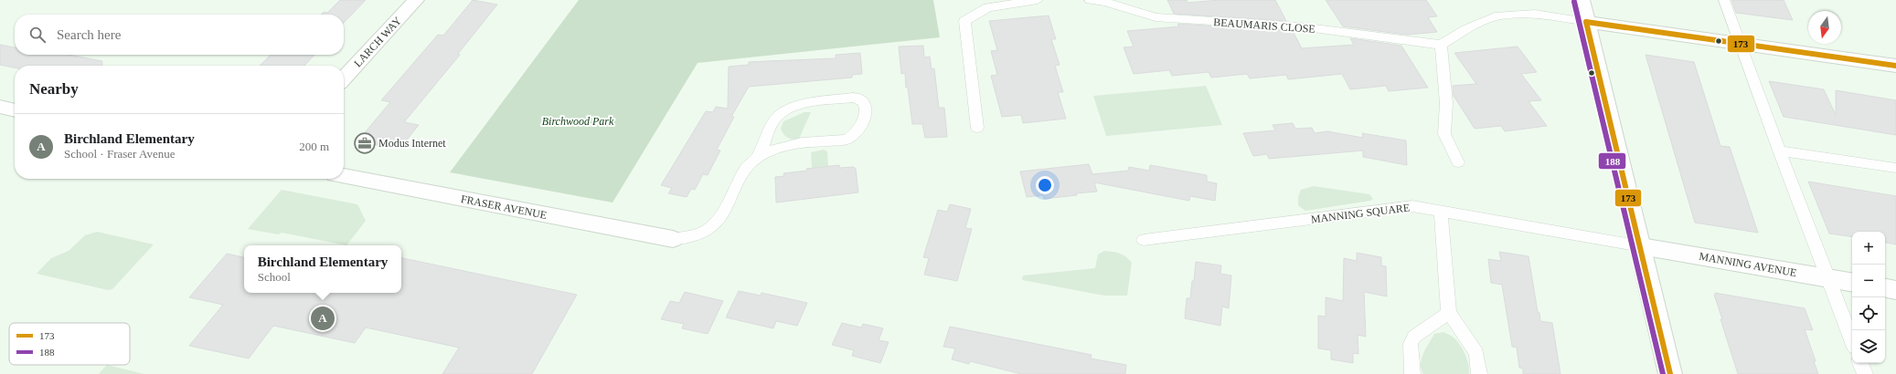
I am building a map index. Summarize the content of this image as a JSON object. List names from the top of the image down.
{
  "streets": {
    "street": ["LARCH WAY", "FRASER AVENUE", "MANNING AVENUE"],
    "lane": ["BEAUMARIS CLOSE", "MANNING SQUARE"]
  },
  "crossings": [
    ["MANNING SQUARE", "MANNING AVENUE"]
  ],
  "parks": ["Birchwood Park"],
  "places": {
    "office": ["Modus Internet"]
  },
  "lines": ["transit line 188", "transit line 173"],
  "legend": ["173", "188"],
  "north": "bottom",
  "page": {
    "search": "Search here",
    "heading": "Nearby",
    "list": [
      {
        "mark": "A",
        "name": "Birchland Elementary",
        "note": "School · Fraser Avenue",
        "value": "200 m"
      }
    ],
    "map_buttons": ["+", "−"],
    "popup": ["Birchland Elementary", "School"],
    "pins": "A"
  }
}
